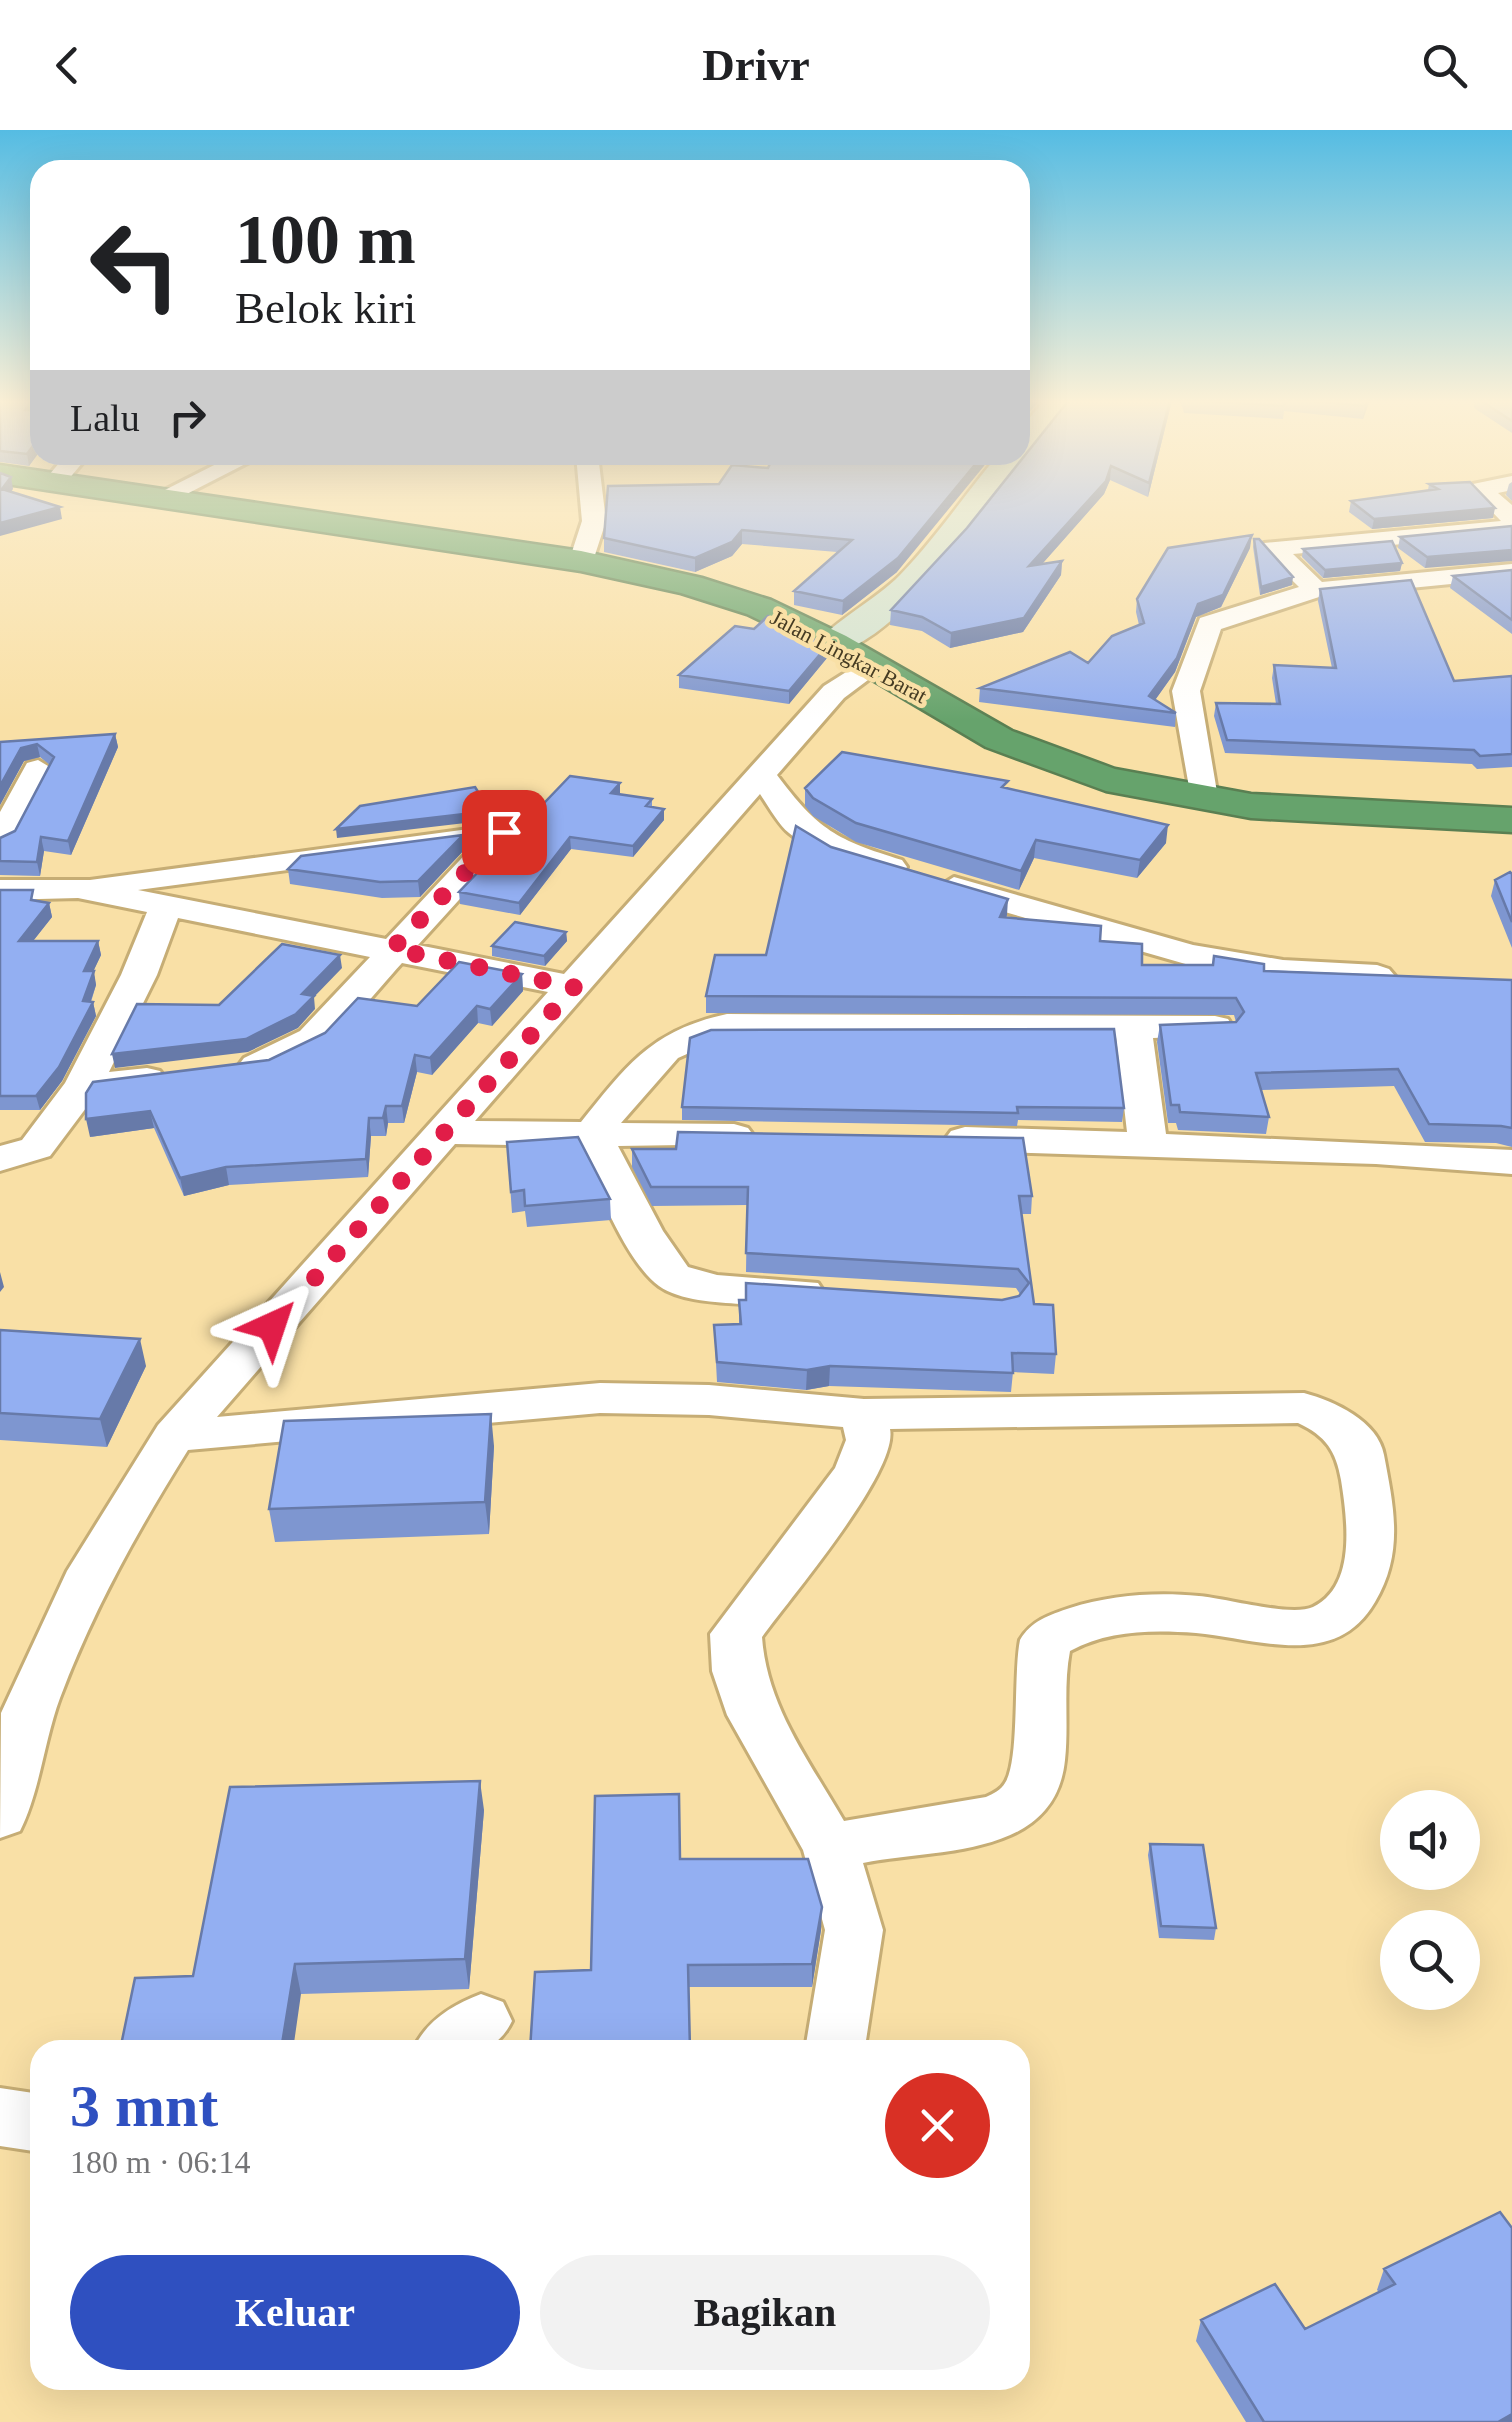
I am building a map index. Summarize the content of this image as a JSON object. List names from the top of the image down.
{
  "streets": {
    "highway": ["Jalan Lingkar Barat"]
  },
  "page": {
    "header": "Drivr",
    "turn": ["100 m", "Belok kiri"],
    "then": "Lalu",
    "heading": ["3 mnt", "180 m · 06:14"],
    "buttons": ["Keluar", "Bagikan"]
  }
}
